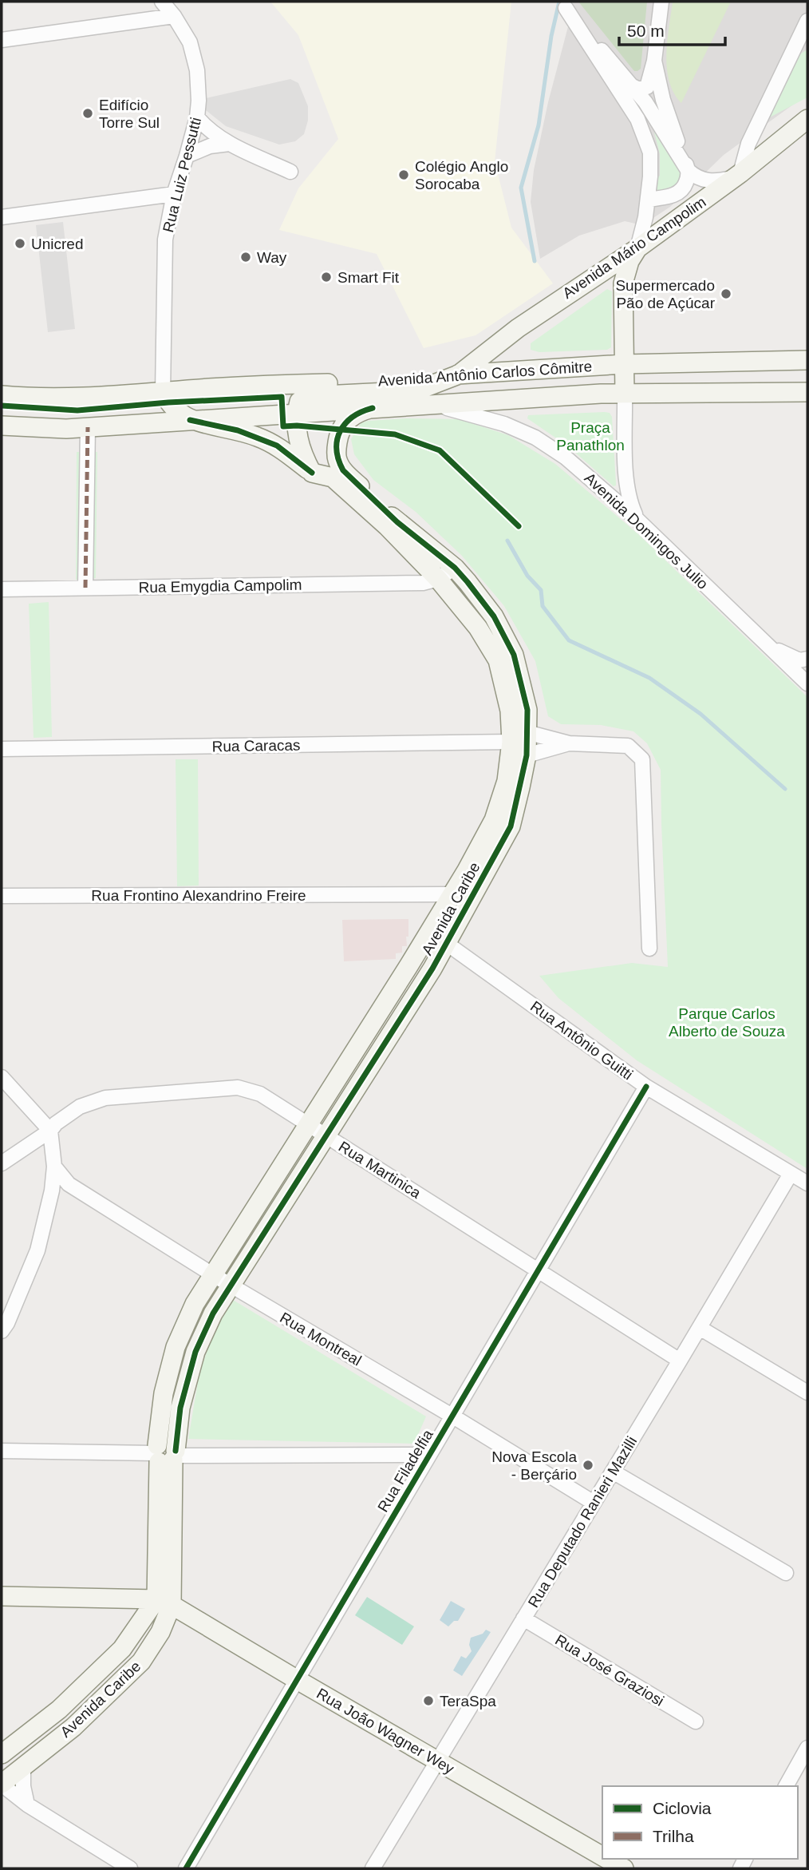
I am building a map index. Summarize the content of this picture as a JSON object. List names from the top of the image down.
{
  "streets": {
    "street": [
      "Rua Luiz Pessutti",
      "Avenida Mário Campolim",
      "Avenida Antônio Carlos Cômitre",
      "Avenida Domingos Julio",
      "Rua Emygdia Campolim",
      "Rua Caracas",
      "Rua Frontino Alexandrino Freire",
      "Avenida Caribe",
      "Rua Antônio Guitti",
      "Rua Martinica",
      "Rua Montreal",
      "Rua Filadelfia",
      "Rua Deputado Ranieri Mazilli",
      "Rua José Graziosi",
      "Rua João Wagner Wey"
    ]
  },
  "crossings": [
    ["Rua Luiz Pessutti", "Avenida Antônio Carlos Cômitre"],
    ["Avenida Mário Campolim", "Avenida Antônio Carlos Cômitre"],
    ["Avenida Antônio Carlos Cômitre", "Avenida Domingos Julio"],
    ["Avenida Antônio Carlos Cômitre", "Avenida Caribe"],
    ["Rua Emygdia Campolim", "Avenida Caribe"],
    ["Rua Caracas", "Avenida Caribe"],
    ["Rua Frontino Alexandrino Freire", "Avenida Caribe"],
    ["Avenida Caribe", "Rua Antônio Guitti"],
    ["Avenida Caribe", "Rua Martinica"],
    ["Avenida Caribe", "Rua Montreal"],
    ["Avenida Caribe", "Rua João Wagner Wey"],
    ["Rua Antônio Guitti", "Rua Filadelfia"],
    ["Rua Antônio Guitti", "Rua Deputado Ranieri Mazilli"],
    ["Rua Martinica", "Rua Filadelfia"],
    ["Rua Martinica", "Rua Deputado Ranieri Mazilli"],
    ["Rua Montreal", "Rua Filadelfia"],
    ["Rua Montreal", "Rua Deputado Ranieri Mazilli"],
    ["Rua Filadelfia", "Rua João Wagner Wey"],
    ["Rua Deputado Ranieri Mazilli", "Rua José Graziosi"],
    ["Rua Deputado Ranieri Mazilli", "Rua João Wagner Wey"]
  ],
  "parks": ["Praça Panathlon", "Parque Carlos Alberto de Souza"],
  "places": [
    "Edifício Torre Sul",
    "Colégio Anglo Sorocaba",
    "Unicred",
    "Way",
    "Smart Fit",
    "Supermercado Pão de Açúcar",
    "Nova Escola - Berçário",
    "TeraSpa"
  ],
  "legend": ["Ciclovia", "Trilha"],
  "scale_bar": "50 m"
}
